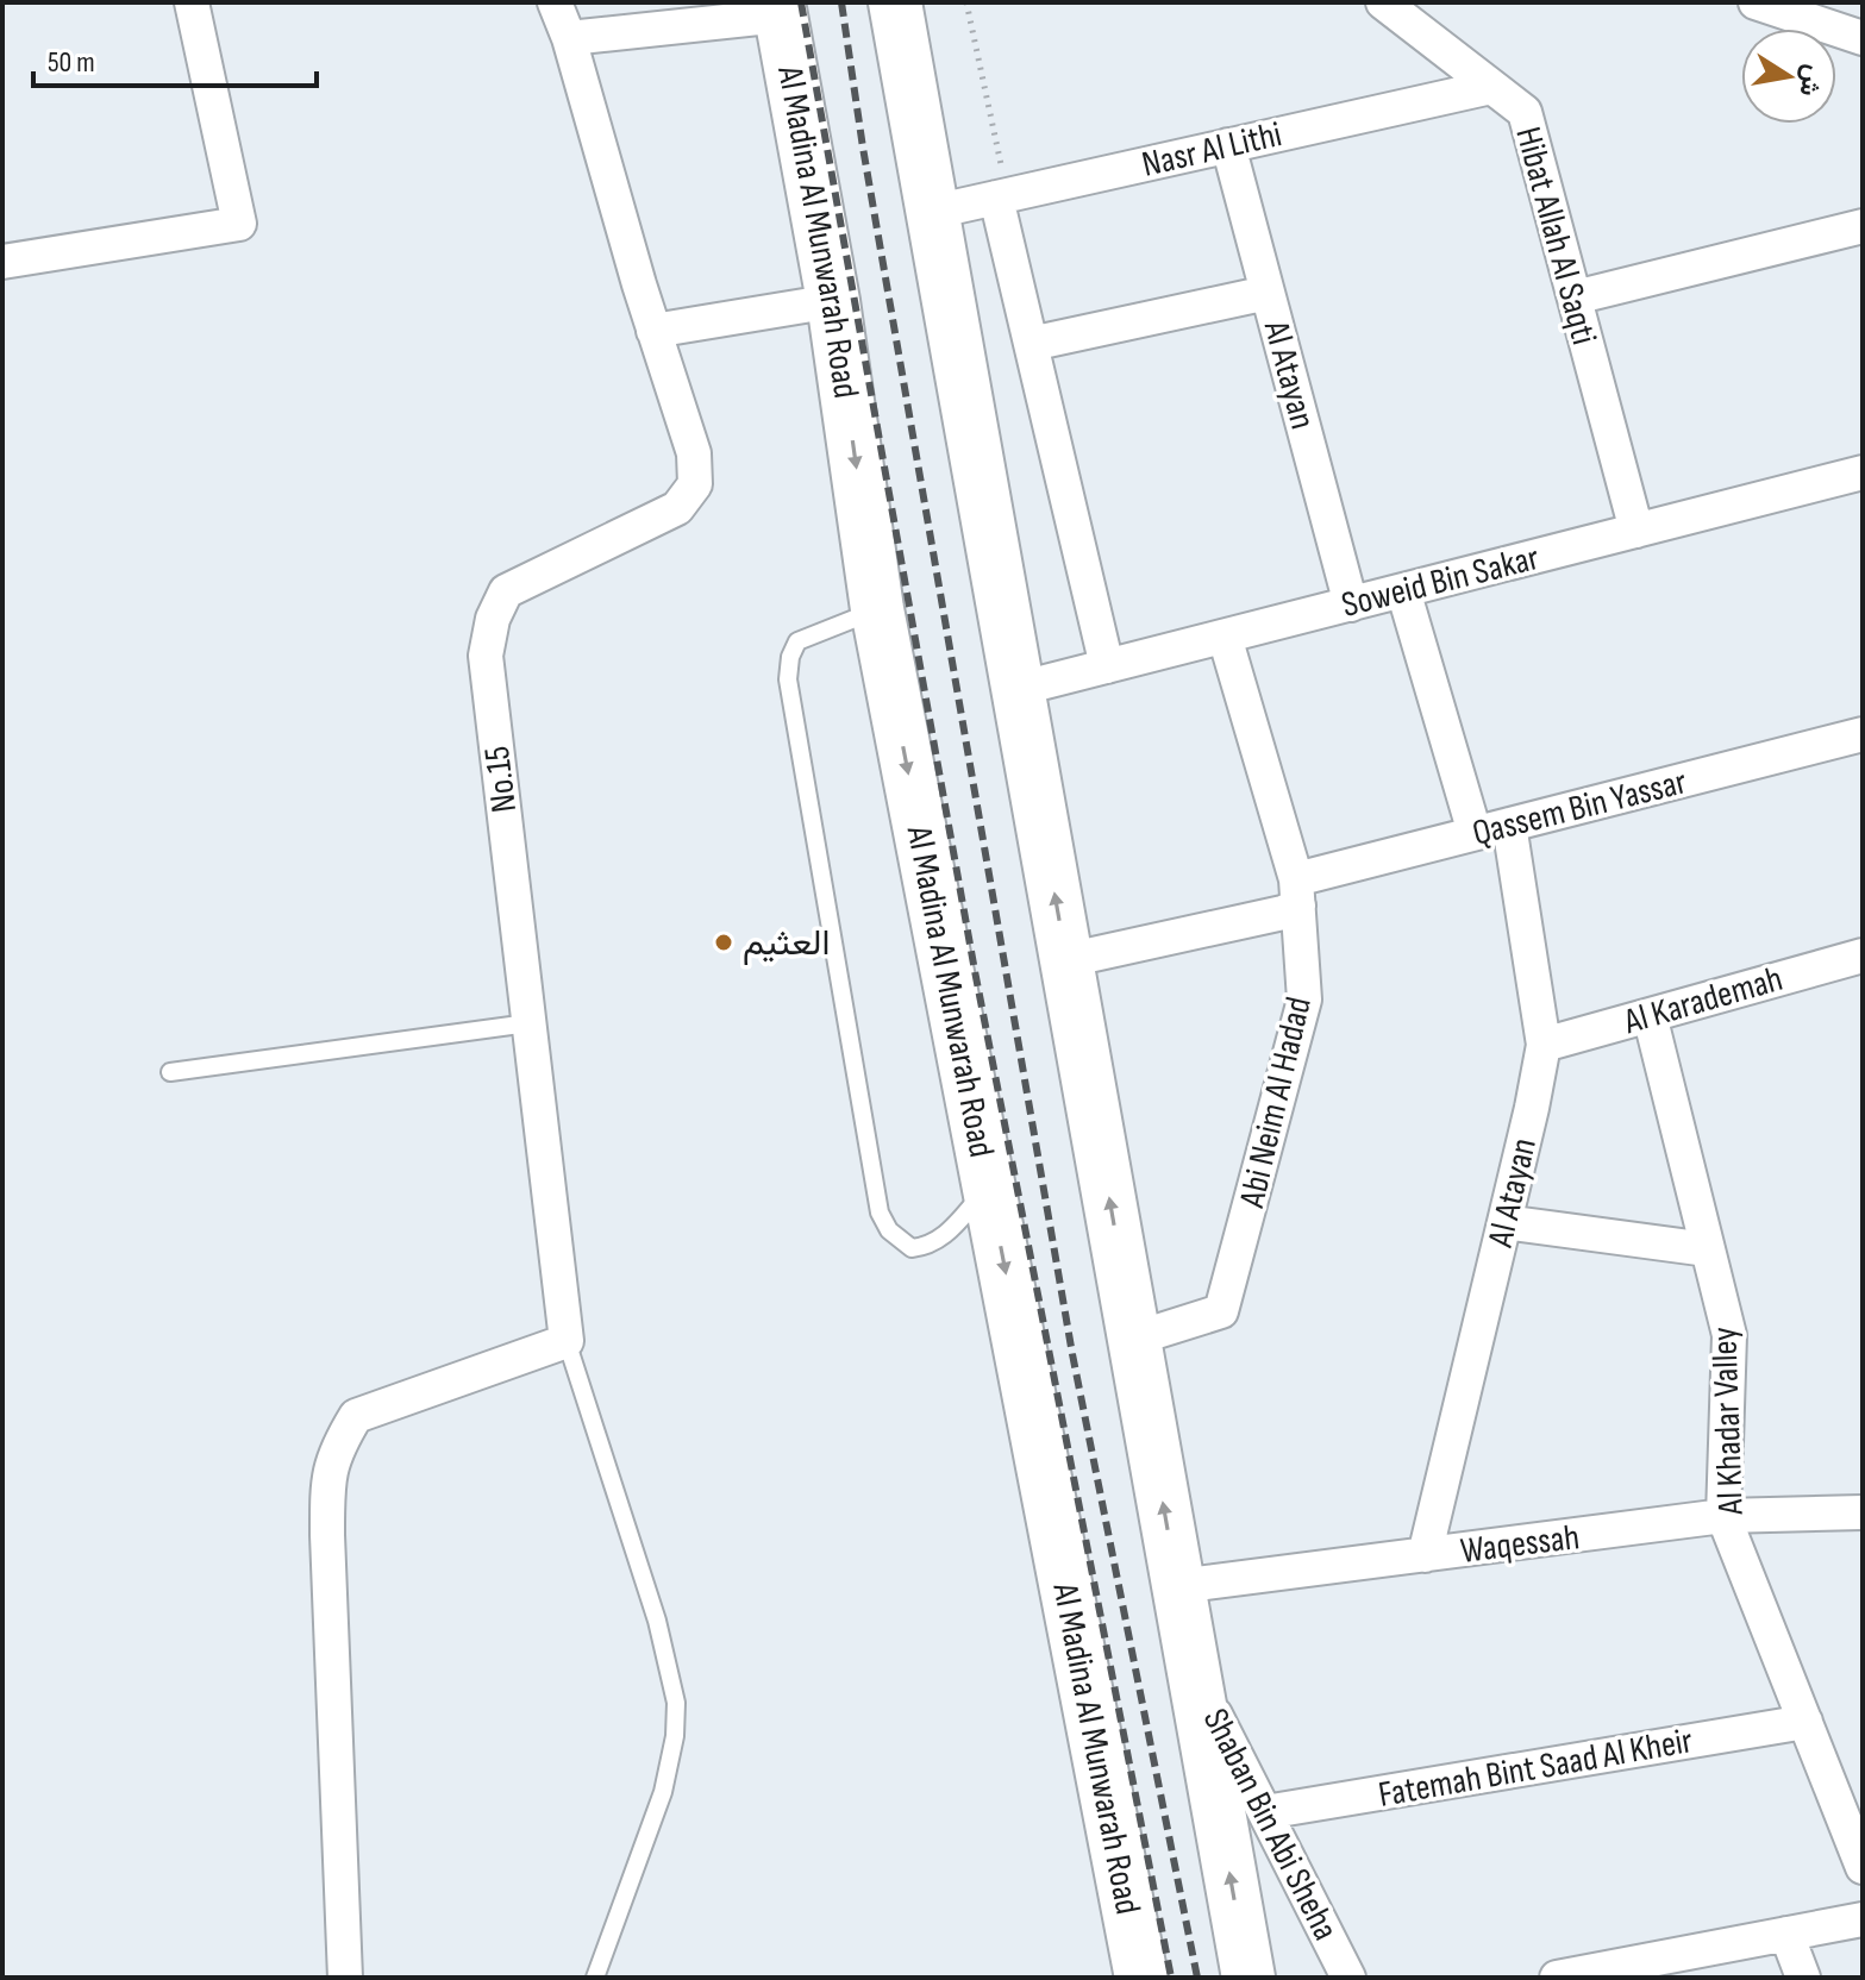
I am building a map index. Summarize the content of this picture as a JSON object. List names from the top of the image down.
{
  "streets": {
    "main road": ["Al Madina Al Munwarah Road"],
    "street": [
      "Nasr Al Lithi",
      "Hibat Allah Al Saqti",
      "Al Atayan",
      "Soweid Bin Sakar",
      "No.15",
      "Qassem Bin Yassar",
      "Al Karademah",
      "Abi Neim Al Hadad",
      "Al Khadar Valley",
      "Waqessah",
      "Fatemah Bint Saad Al Kheir",
      "Shaban Bin Abi Sheha"
    ]
  },
  "crossings": [
    ["Nasr Al Lithi", "Hibat Allah Al Saqti"],
    ["Nasr Al Lithi", "Al Atayan"],
    ["Hibat Allah Al Saqti", "Soweid Bin Sakar"],
    ["Al Atayan", "Soweid Bin Sakar"],
    ["Al Atayan", "Qassem Bin Yassar"],
    ["Al Atayan", "Al Karademah"],
    ["Al Atayan", "Waqessah"],
    ["Soweid Bin Sakar", "Abi Neim Al Hadad"],
    ["Qassem Bin Yassar", "Abi Neim Al Hadad"],
    ["Al Karademah", "Al Khadar Valley"],
    ["Al Khadar Valley", "Waqessah"],
    ["Al Khadar Valley", "Fatemah Bint Saad Al Kheir"],
    ["Fatemah Bint Saad Al Kheir", "Shaban Bin Abi Sheha"]
  ],
  "places": ["العثيم"],
  "scale_bar": "50 m",
  "north": "right"
}
